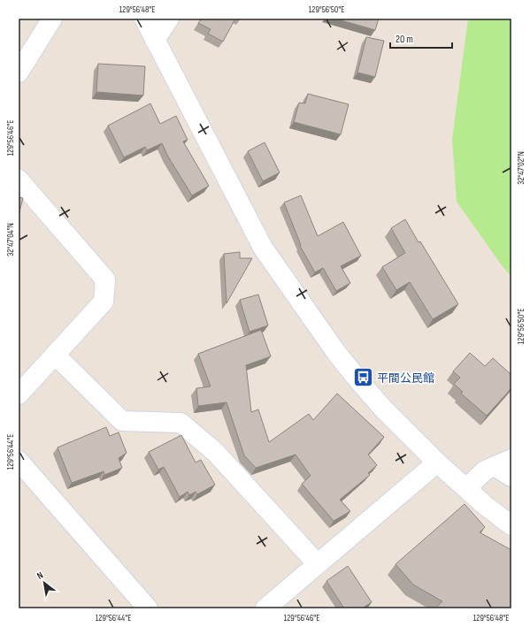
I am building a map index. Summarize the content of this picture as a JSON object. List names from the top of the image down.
{
  "places": {
    "bus stop": ["平間公民館"]
  },
  "scale_bar": "20 m",
  "north": "top left",
  "coordinates": [
    "129°56'48\"E",
    "129°56'50\"E",
    "129°56'46\"E",
    "32°47'02\"N",
    "32°47'04\"N",
    "129°56'44\"E"
  ]
}
